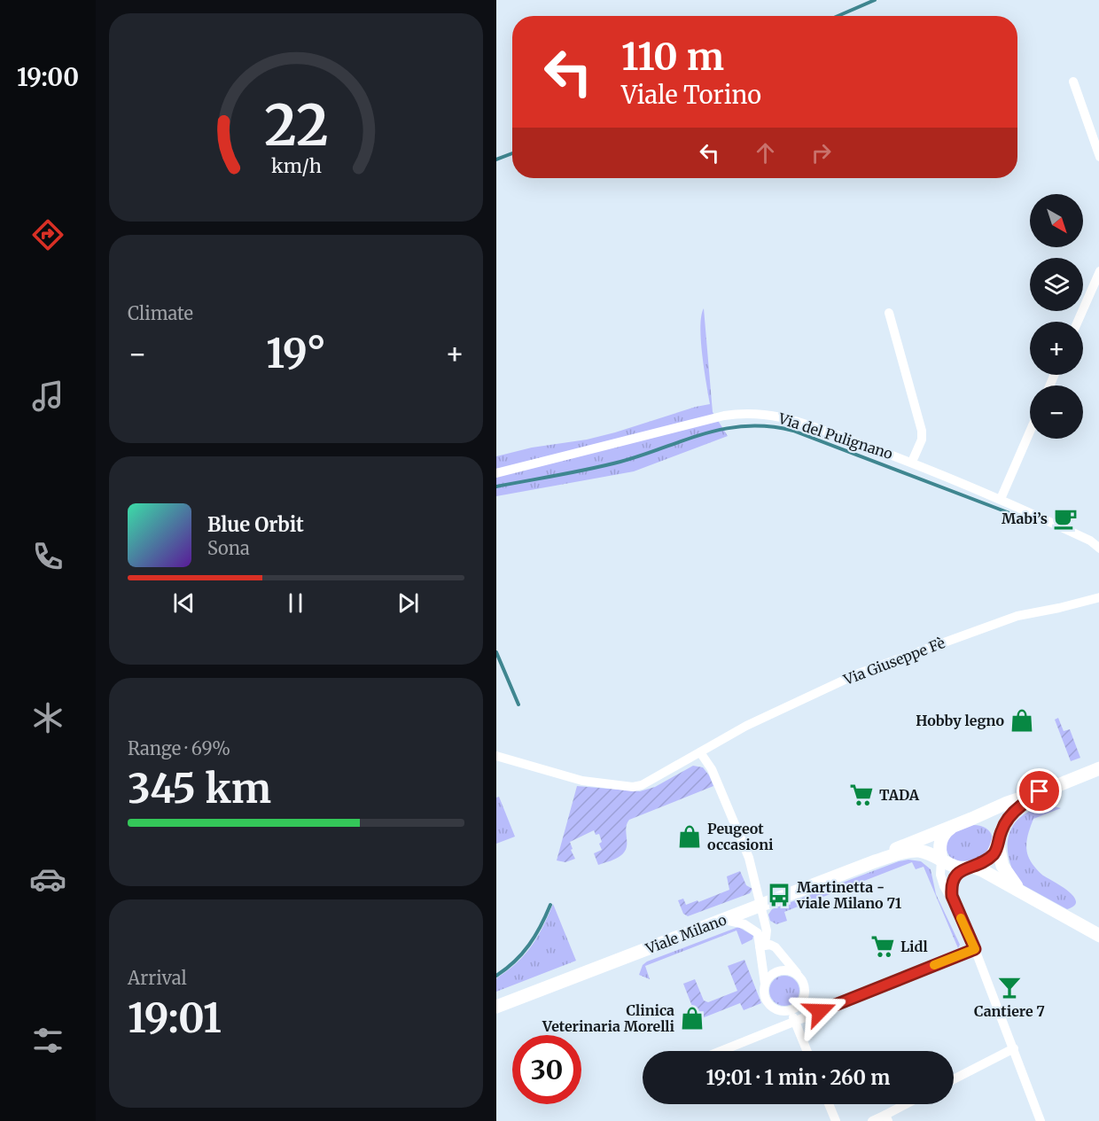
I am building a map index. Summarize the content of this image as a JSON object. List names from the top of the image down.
{
  "streets": {
    "street": ["Via del Pulignano", "Via Giuseppe Fè", "Viale Milano"]
  },
  "places": {
    "cafe": ["Mabi’s"],
    "shop": ["Hobby legno", "Peugeot occasioni", "Clinica Veterinaria Morelli"],
    "supermarket": ["TADA", "Lidl"],
    "bus stop": ["Martinetta - viale Milano 71"],
    "bar": ["Cantiere 7"]
  },
  "north": "bottom right",
  "page": {
    "tabs": "19:00",
    "turn": ["110 m", "Viale Torino"],
    "map_buttons": ["+", "−"],
    "tile": [
      "Climate",
      ["Range · 69%", "345 km"],
      ["Arrival", "19:01"]
    ],
    "heat": ["−", "19°", "+"],
    "song": ["Blue Orbit", "Sona"],
    "limit": "30",
    "trip": "19:01 · 1 min · 260 m",
    "gauge": ["22", "km/h"]
  }
}
